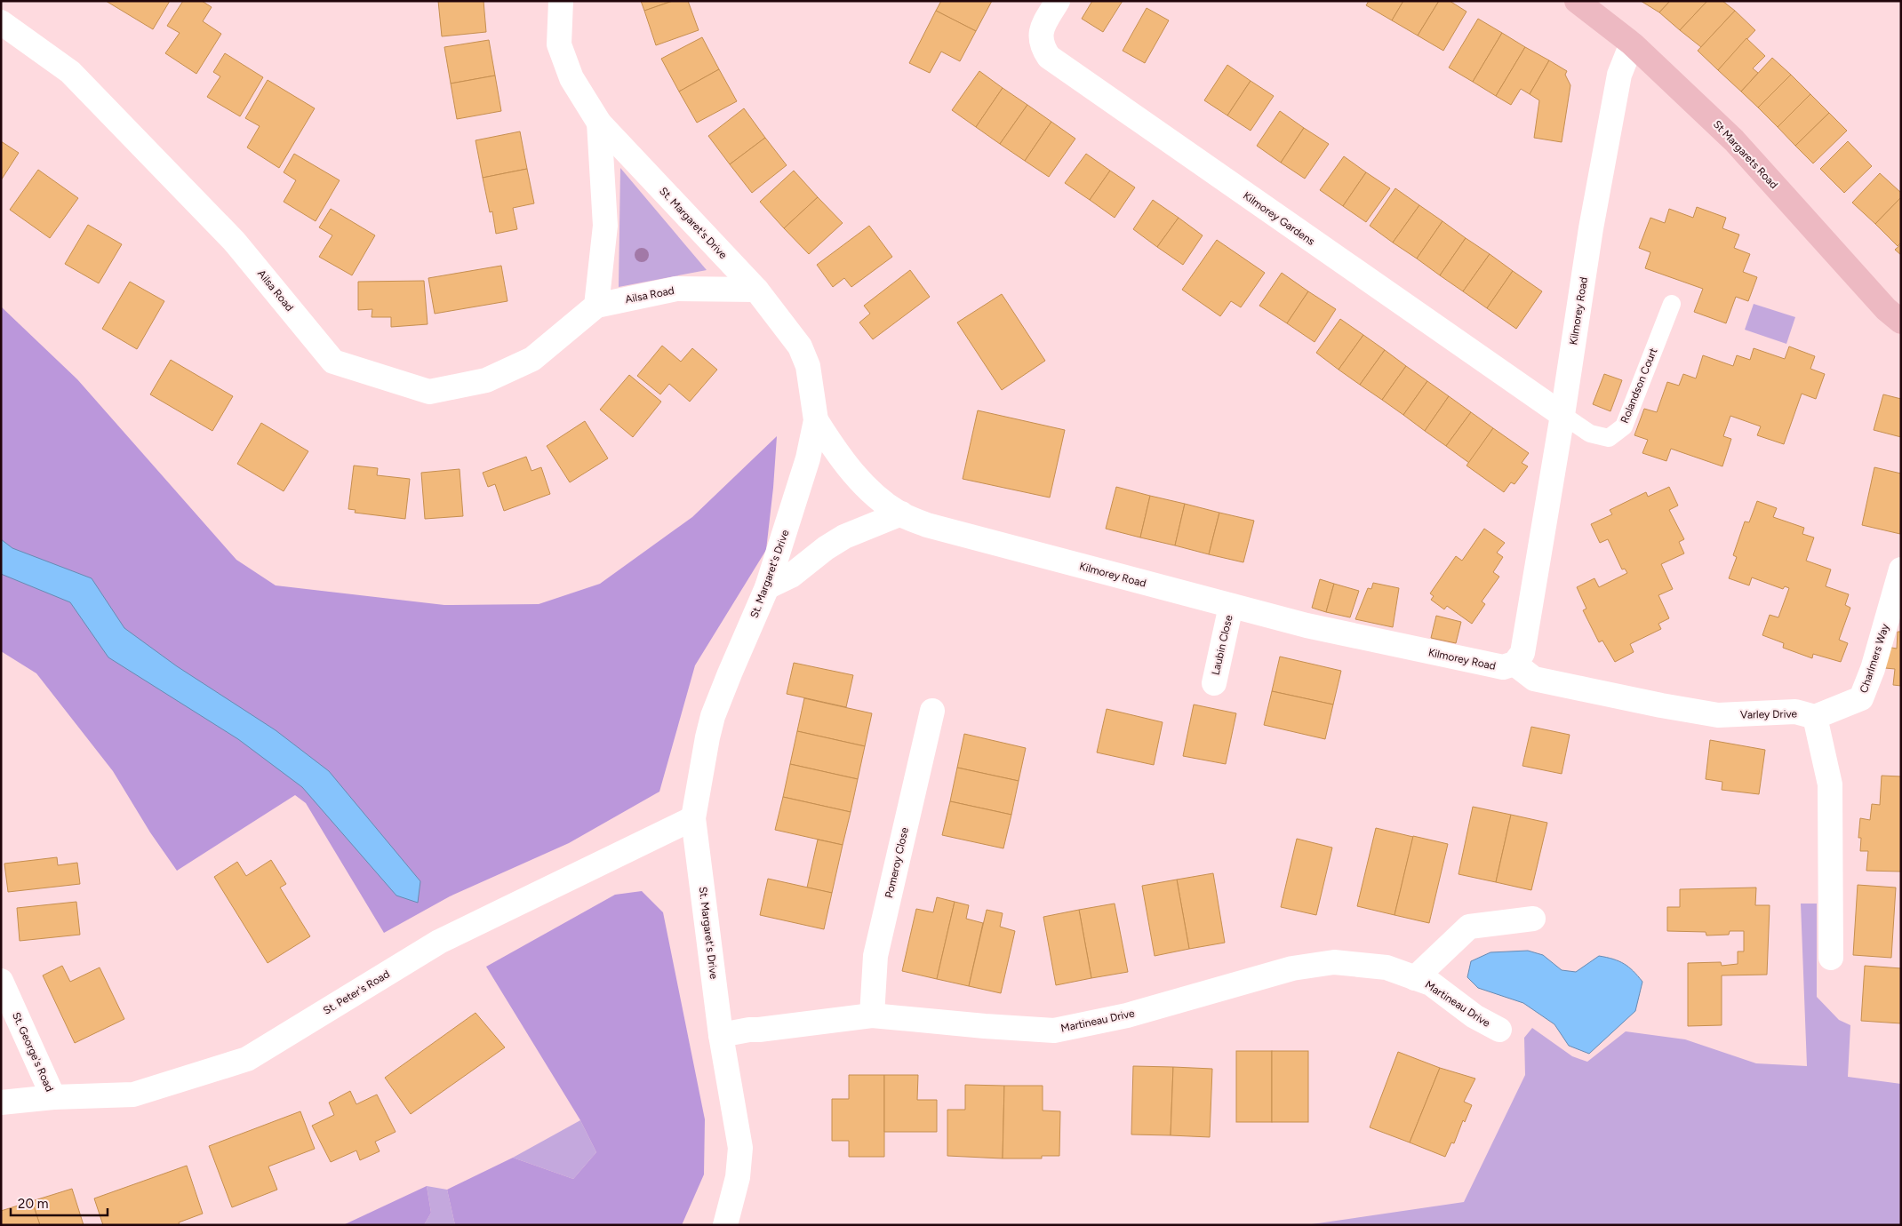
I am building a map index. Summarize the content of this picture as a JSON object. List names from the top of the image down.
{
  "streets": {
    "main road": ["St Margarets Road"],
    "street": [
      "Kilmorey Gardens",
      "St. Margaret's Drive",
      "Ailsa Road",
      "Kilmorey Road",
      "Laubin Close",
      "Charlmers Way",
      "Varley Drive",
      "Pomeroy Close",
      "St. Peter's Road",
      "Martineau Drive",
      "St. George's Road"
    ],
    "lane": ["Rolandson Court"]
  },
  "crossings": [
    ["St Margarets Road", "Kilmorey Road"],
    ["Kilmorey Gardens", "Kilmorey Road"],
    ["Kilmorey Gardens", "Rolandson Court"],
    ["St. Margaret's Drive", "Ailsa Road"],
    ["St. Margaret's Drive", "Kilmorey Road"],
    ["St. Margaret's Drive", "St. Peter's Road"],
    ["St. Margaret's Drive", "Martineau Drive"],
    ["Kilmorey Road", "Rolandson Court"],
    ["Kilmorey Road", "Laubin Close"],
    ["Kilmorey Road", "Varley Drive"],
    ["Charlmers Way", "Varley Drive"],
    ["Pomeroy Close", "Martineau Drive"],
    ["St. Peter's Road", "St. George's Road"]
  ],
  "scale_bar": "20 m"
}
